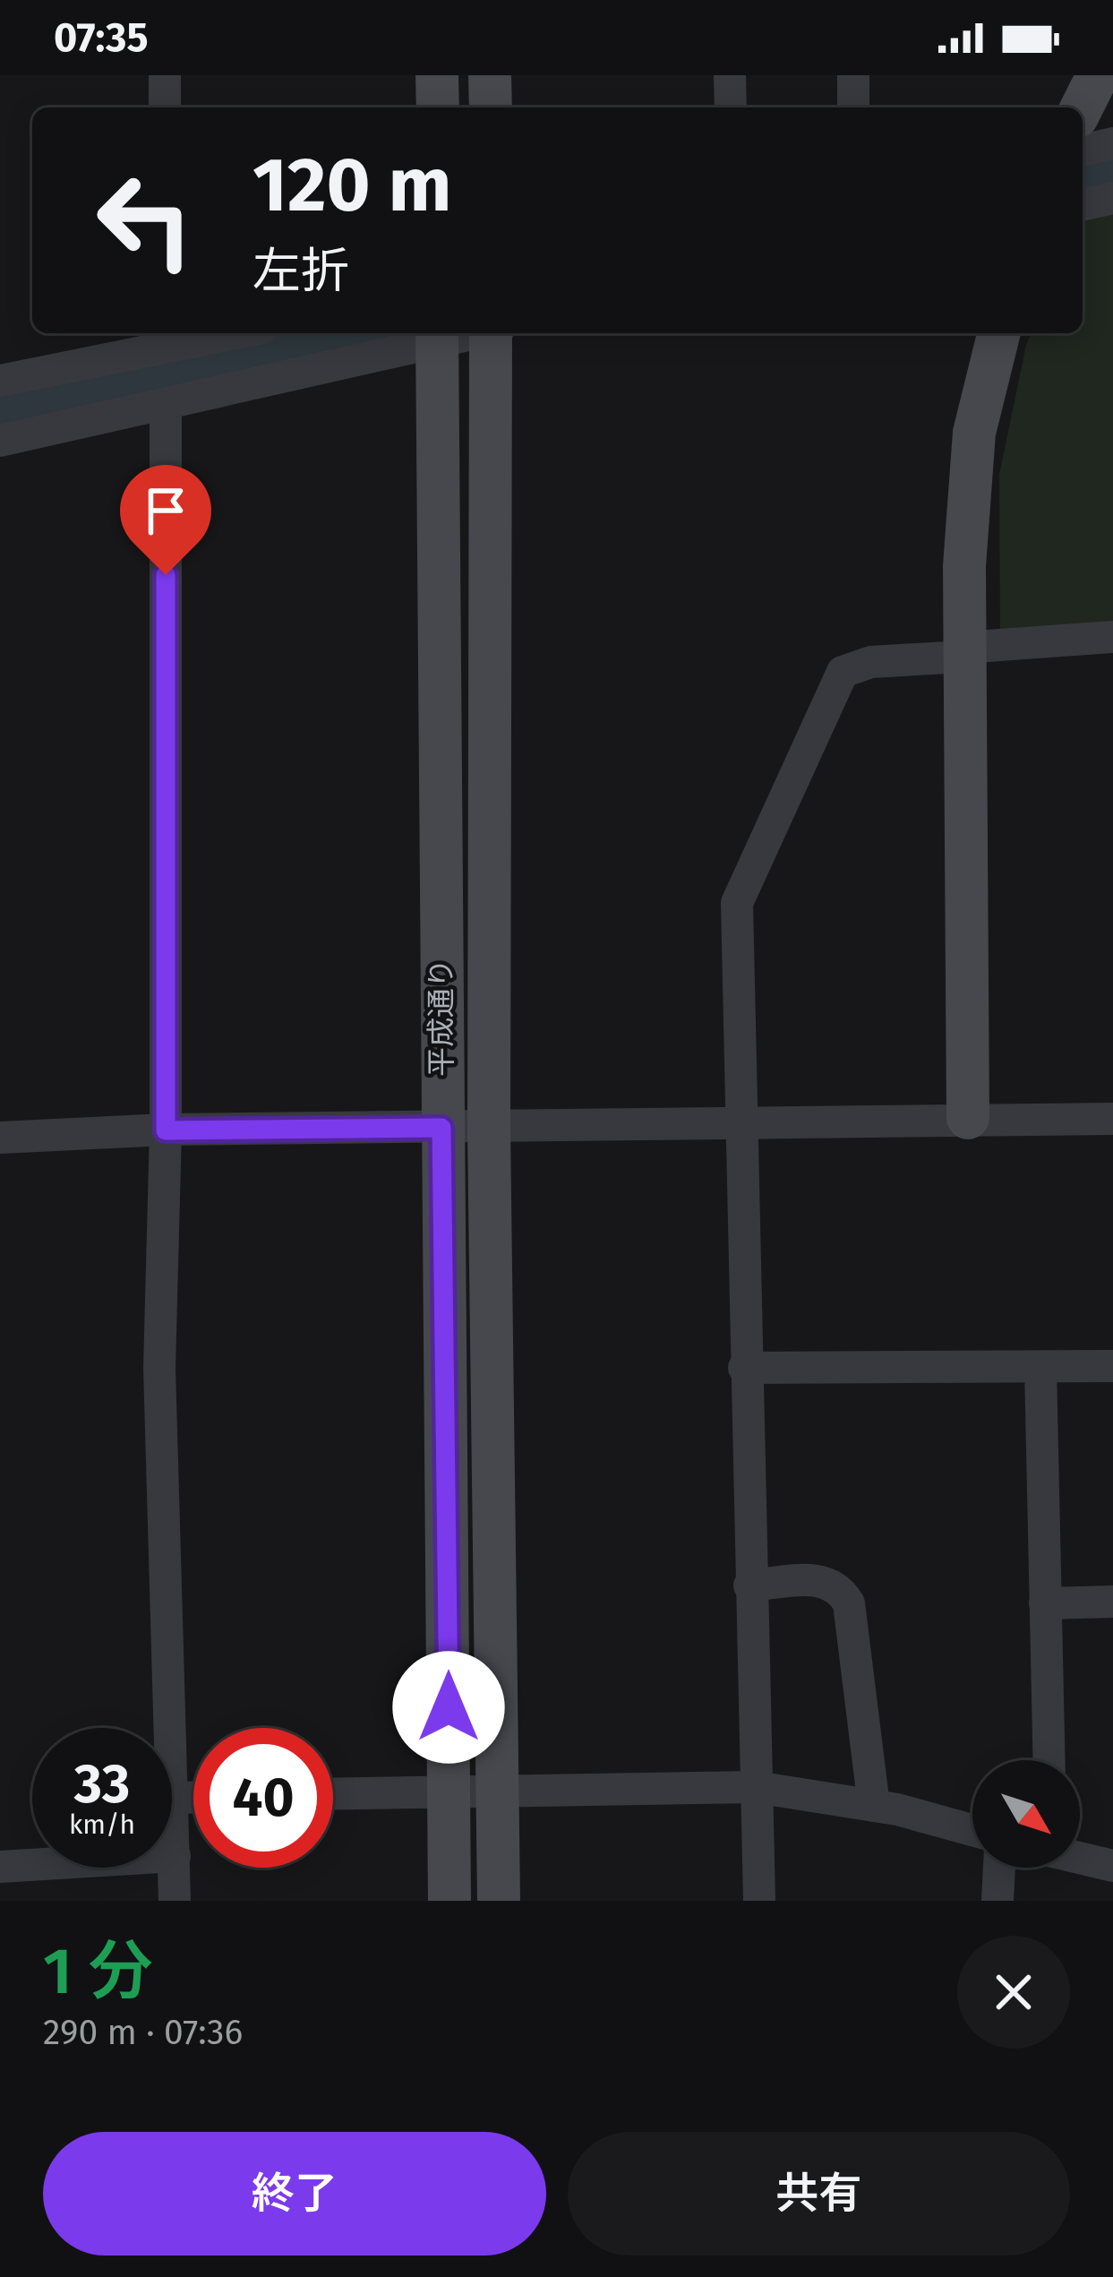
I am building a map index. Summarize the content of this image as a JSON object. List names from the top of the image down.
{
  "streets": {
    "street": ["平成通り"]
  },
  "north": "bottom right",
  "page": {
    "status": "07:35",
    "turn": ["120 m", "左折"],
    "speed": "33 km/h",
    "limit": "40",
    "heading": ["1 分", "290 m · 07:36"],
    "buttons": ["終了", "共有"]
  }
}
